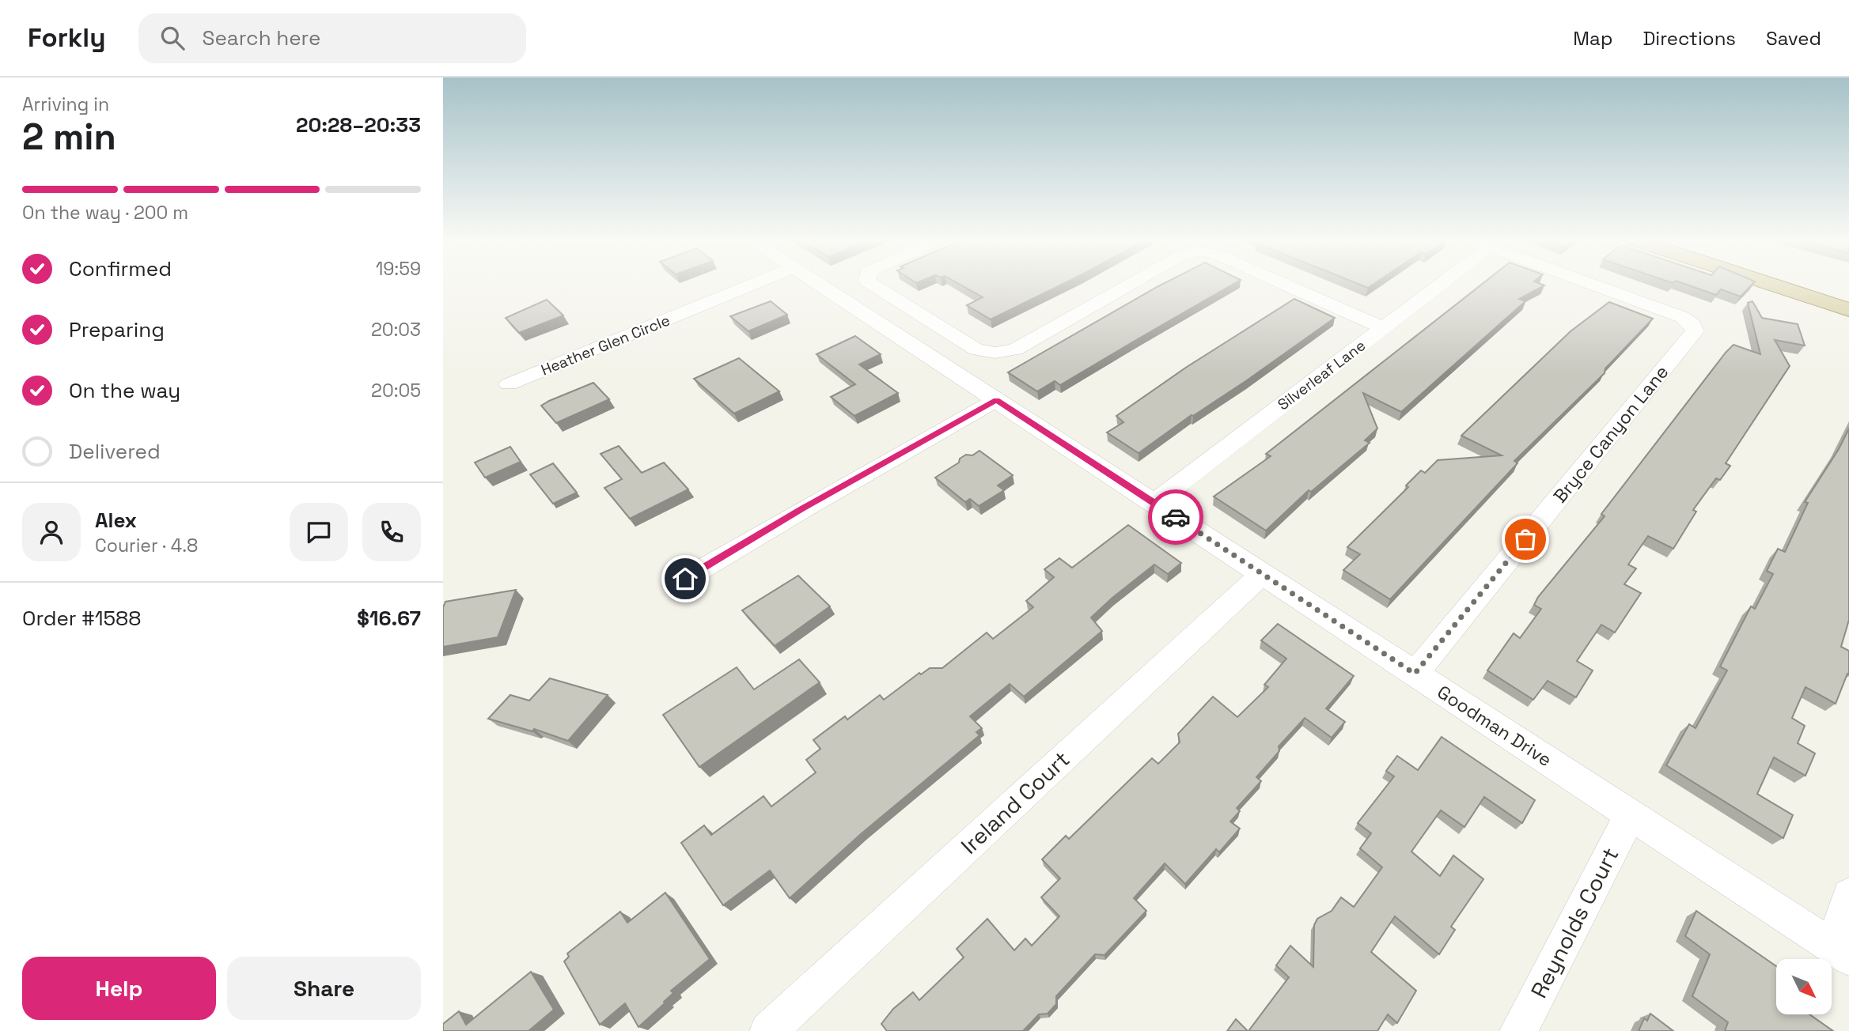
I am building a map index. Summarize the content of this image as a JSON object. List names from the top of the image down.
{
  "streets": {
    "street": [
      "Heather Glen Circle",
      "Silverleaf Lane",
      "Bryce Canyon Lane",
      "Goodman Drive",
      "Ireland Court",
      "Reynolds Court"
    ]
  },
  "crossings": [
    ["Silverleaf Lane", "Goodman Drive"],
    ["Bryce Canyon Lane", "Goodman Drive"],
    ["Goodman Drive", "Ireland Court"],
    ["Goodman Drive", "Reynolds Court"]
  ],
  "north": "bottom right",
  "page": {
    "header": "Forkly",
    "search": "Search here",
    "nav": ["Map", "Directions", "Saved"],
    "heading": ["2 min", "Arriving in", "20:28–20:33"],
    "panel": [
      "Alex",
      "Courier · 4.8",
      "Order #1588",
      "$16.67"
    ],
    "bar": "On the way · 200 m",
    "list": [
      ["Confirmed", "19:59"],
      ["Preparing", "20:03"],
      ["On the way", "20:05"],
      "Delivered"
    ],
    "buttons": ["Help", "Share"]
  }
}
